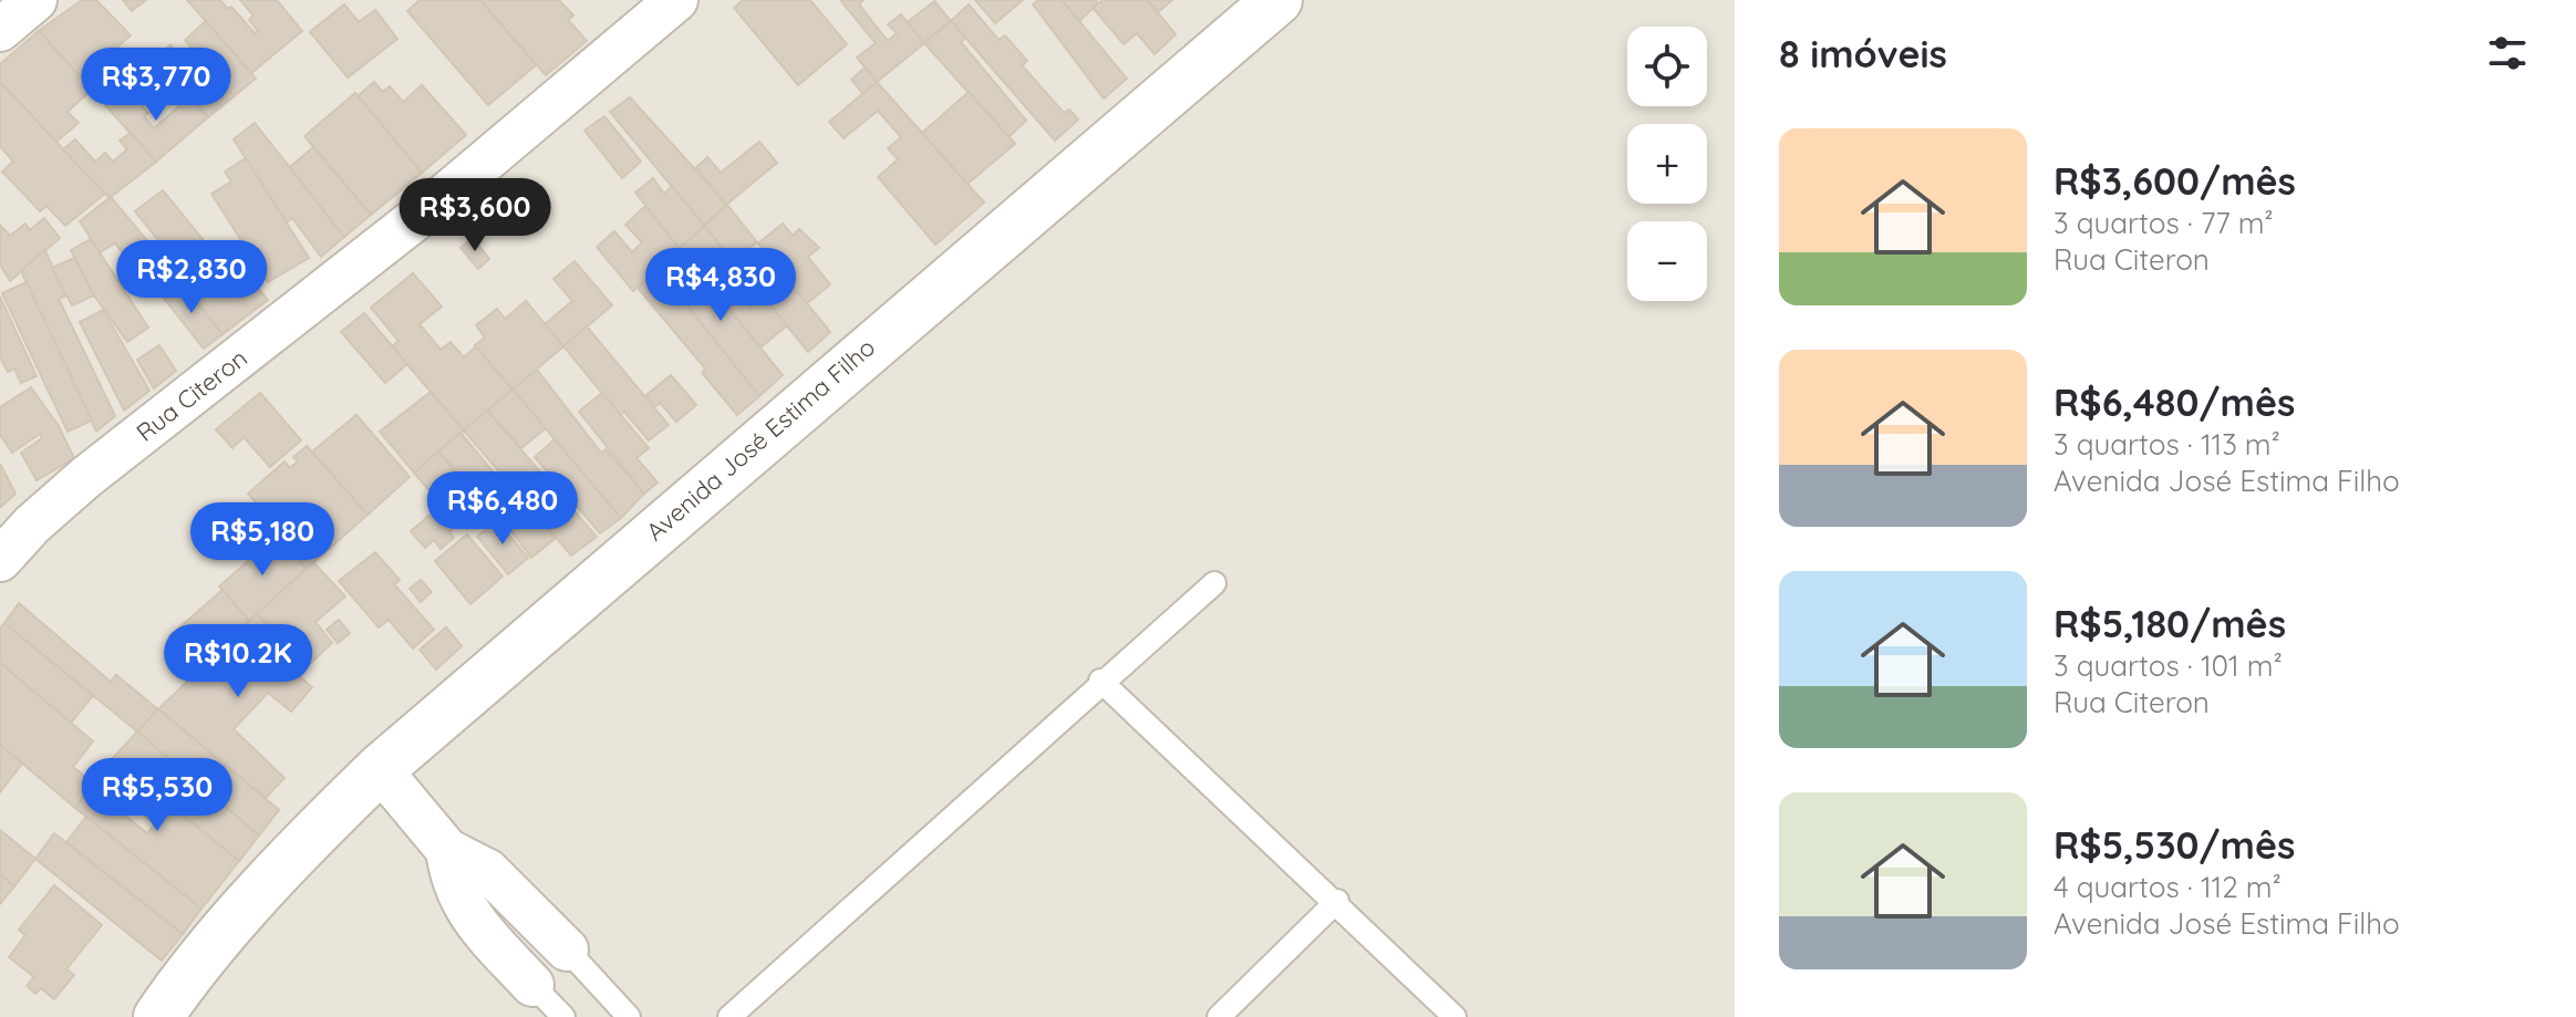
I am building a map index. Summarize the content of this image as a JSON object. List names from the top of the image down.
{
  "streets": {
    "street": ["Rua Citeron", "Avenida José Estima Filho"]
  },
  "page": {
    "heading": "8 imóveis",
    "map_buttons": ["+", "−"],
    "price": [
      "R$3,770",
      "R$3,600",
      "R$2,830",
      "R$4,830",
      "R$6,480",
      "R$5,180",
      "R$10.2K",
      "R$5,530"
    ],
    "list": [
      {
        "name": "R$3,600/mês",
        "note": "3 quartos · 77 m² · Rua Citeron"
      },
      {
        "name": "R$6,480/mês",
        "note": "3 quartos · 113 m² · Avenida José Estima Filho"
      },
      {
        "name": "R$5,180/mês",
        "note": "3 quartos · 101 m² · Rua Citeron"
      },
      {
        "name": "R$5,530/mês",
        "note": "4 quartos · 112 m² · Avenida José Estima Filho"
      }
    ]
  }
}
